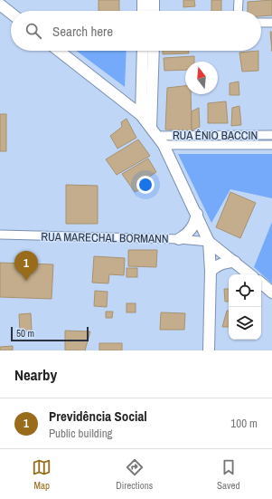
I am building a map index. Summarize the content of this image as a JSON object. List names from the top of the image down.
{
  "streets": {
    "street": ["RUA ÊNIO BACCIN", "RUA MARECHAL BORMANN"]
  },
  "scale_bar": "50 m",
  "north": "top",
  "page": {
    "search": "Search here",
    "pins": "1",
    "scale": "50 m",
    "heading": "Nearby",
    "list": [
      {
        "mark": "1",
        "name": "Previdência Social",
        "note": "Public building",
        "value": "100 m"
      }
    ],
    "nav": ["Map", "Directions", "Saved"]
  }
}
